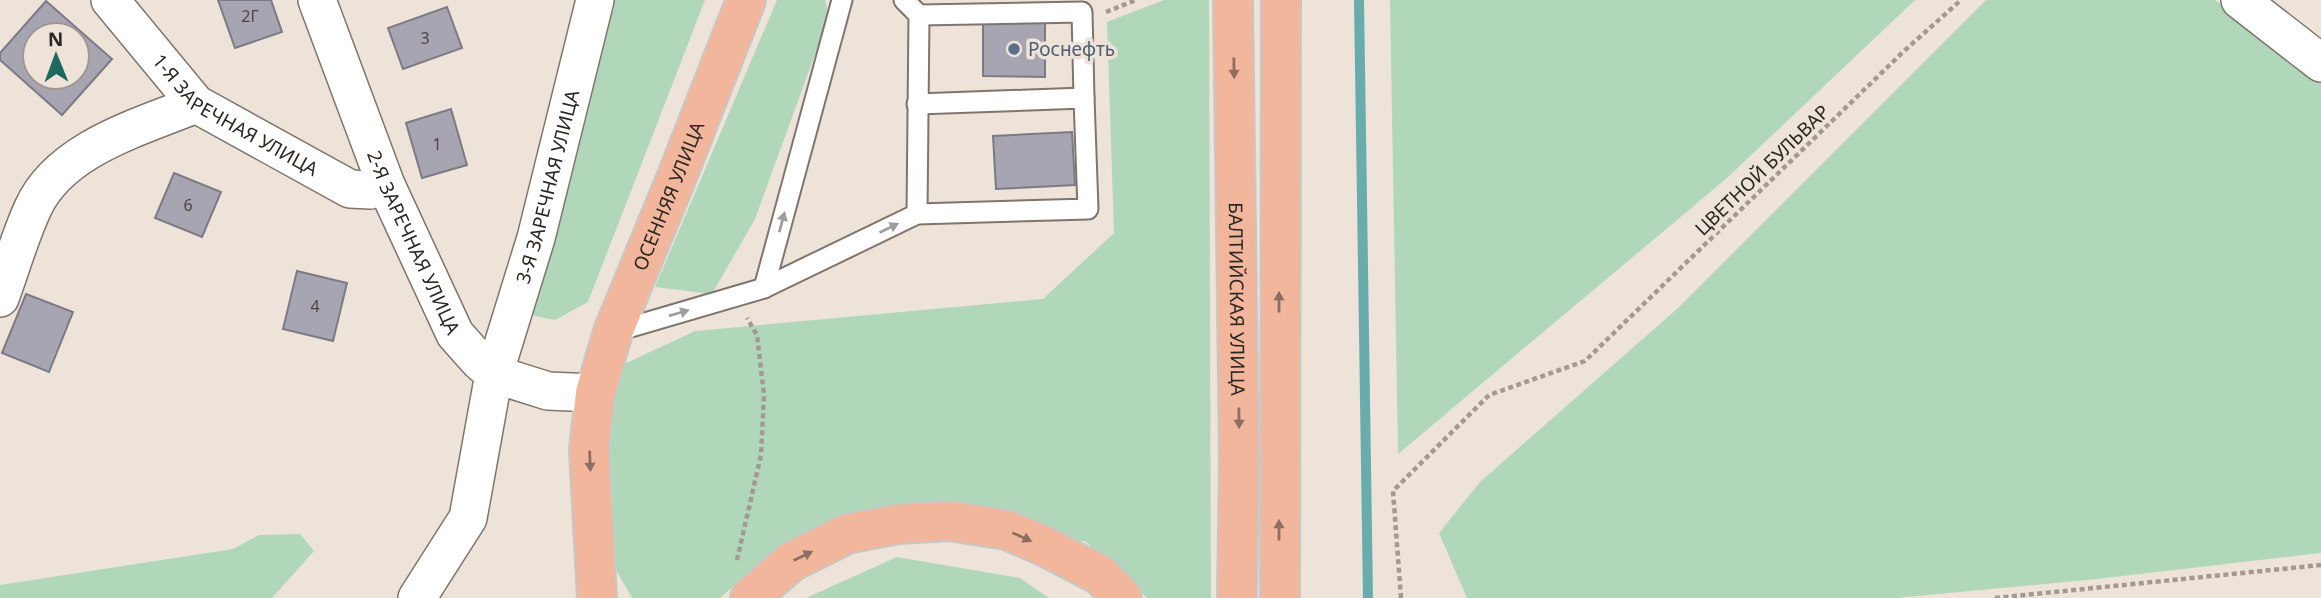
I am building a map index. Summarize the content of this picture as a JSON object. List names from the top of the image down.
{
  "streets": {
    "main road": ["ОСЕННЯЯ УЛИЦА", "БАЛТИЙСКАЯ УЛИЦА"],
    "street": ["1-Я ЗАРЕЧНАЯ УЛИЦА", "3-Я ЗАРЕЧНАЯ УЛИЦА", "2-Я ЗАРЕЧНАЯ УЛИЦА"],
    "path": ["ЦВЕТНОЙ БУЛЬВАР"]
  },
  "crossings": [
    ["1-Я ЗАРЕЧНАЯ УЛИЦА", "2-Я ЗАРЕЧНАЯ УЛИЦА"],
    ["3-Я ЗАРЕЧНАЯ УЛИЦА", "2-Я ЗАРЕЧНАЯ УЛИЦА"],
    ["ОСЕННЯЯ УЛИЦА", "2-Я ЗАРЕЧНАЯ УЛИЦА"]
  ],
  "places": ["Роснефть"],
  "house_numbers": [
    "2Г",
    "3",
    "1",
    "6",
    "4"
  ],
  "north": "top"
}
